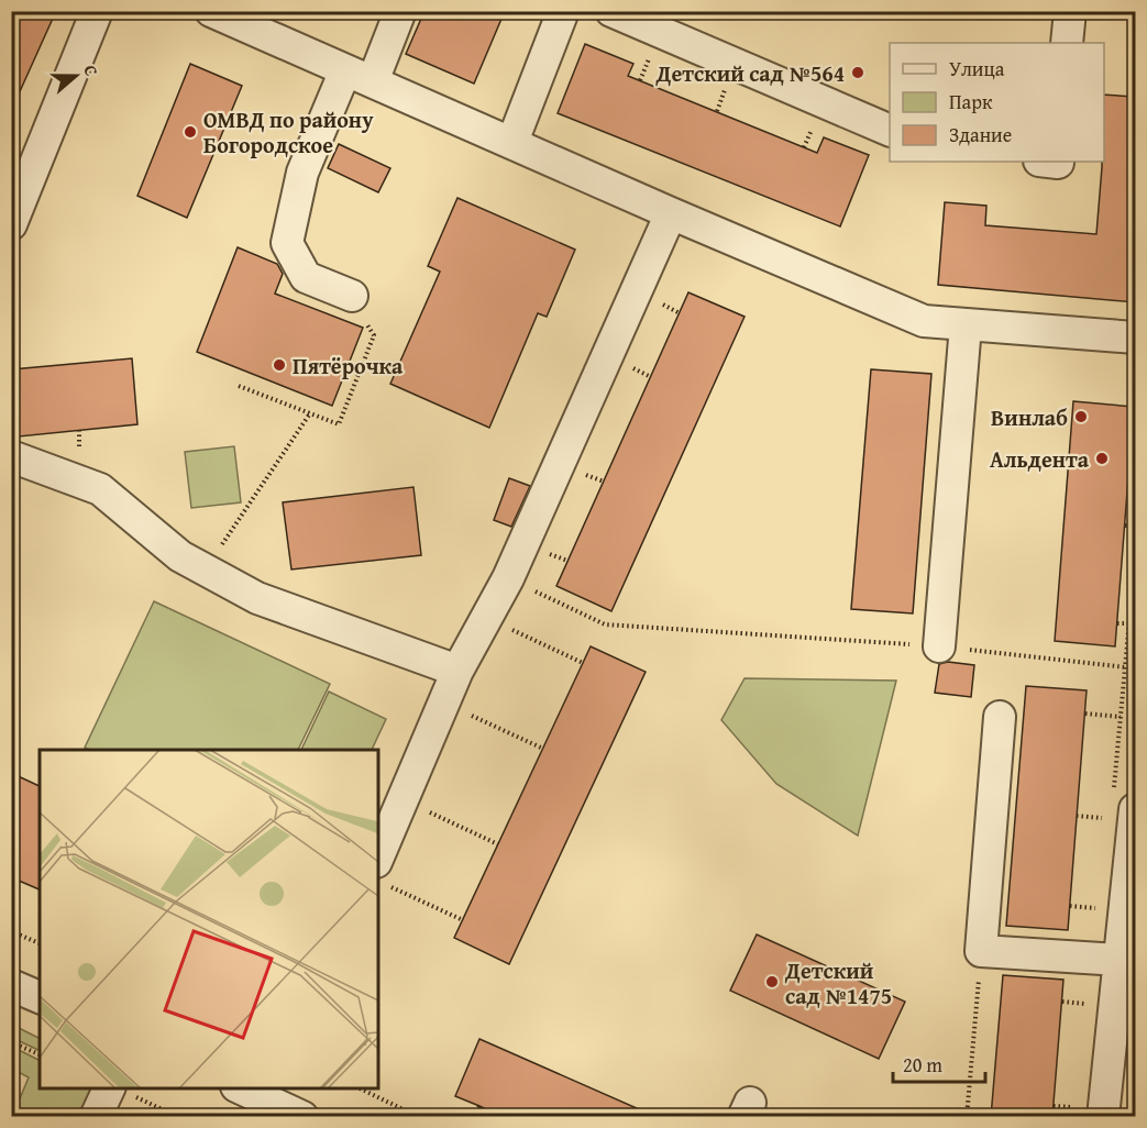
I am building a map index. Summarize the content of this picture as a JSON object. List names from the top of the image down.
{
  "places": [
    "Детский сад №564",
    "ОМВД по району Богородское",
    "Пятёрочка",
    "Винлаб",
    "Альдента",
    "Детский сад №1475"
  ],
  "legend": ["Улица", "Парк", "Здание"],
  "scale_bar": "20 m",
  "north": "right"
}
